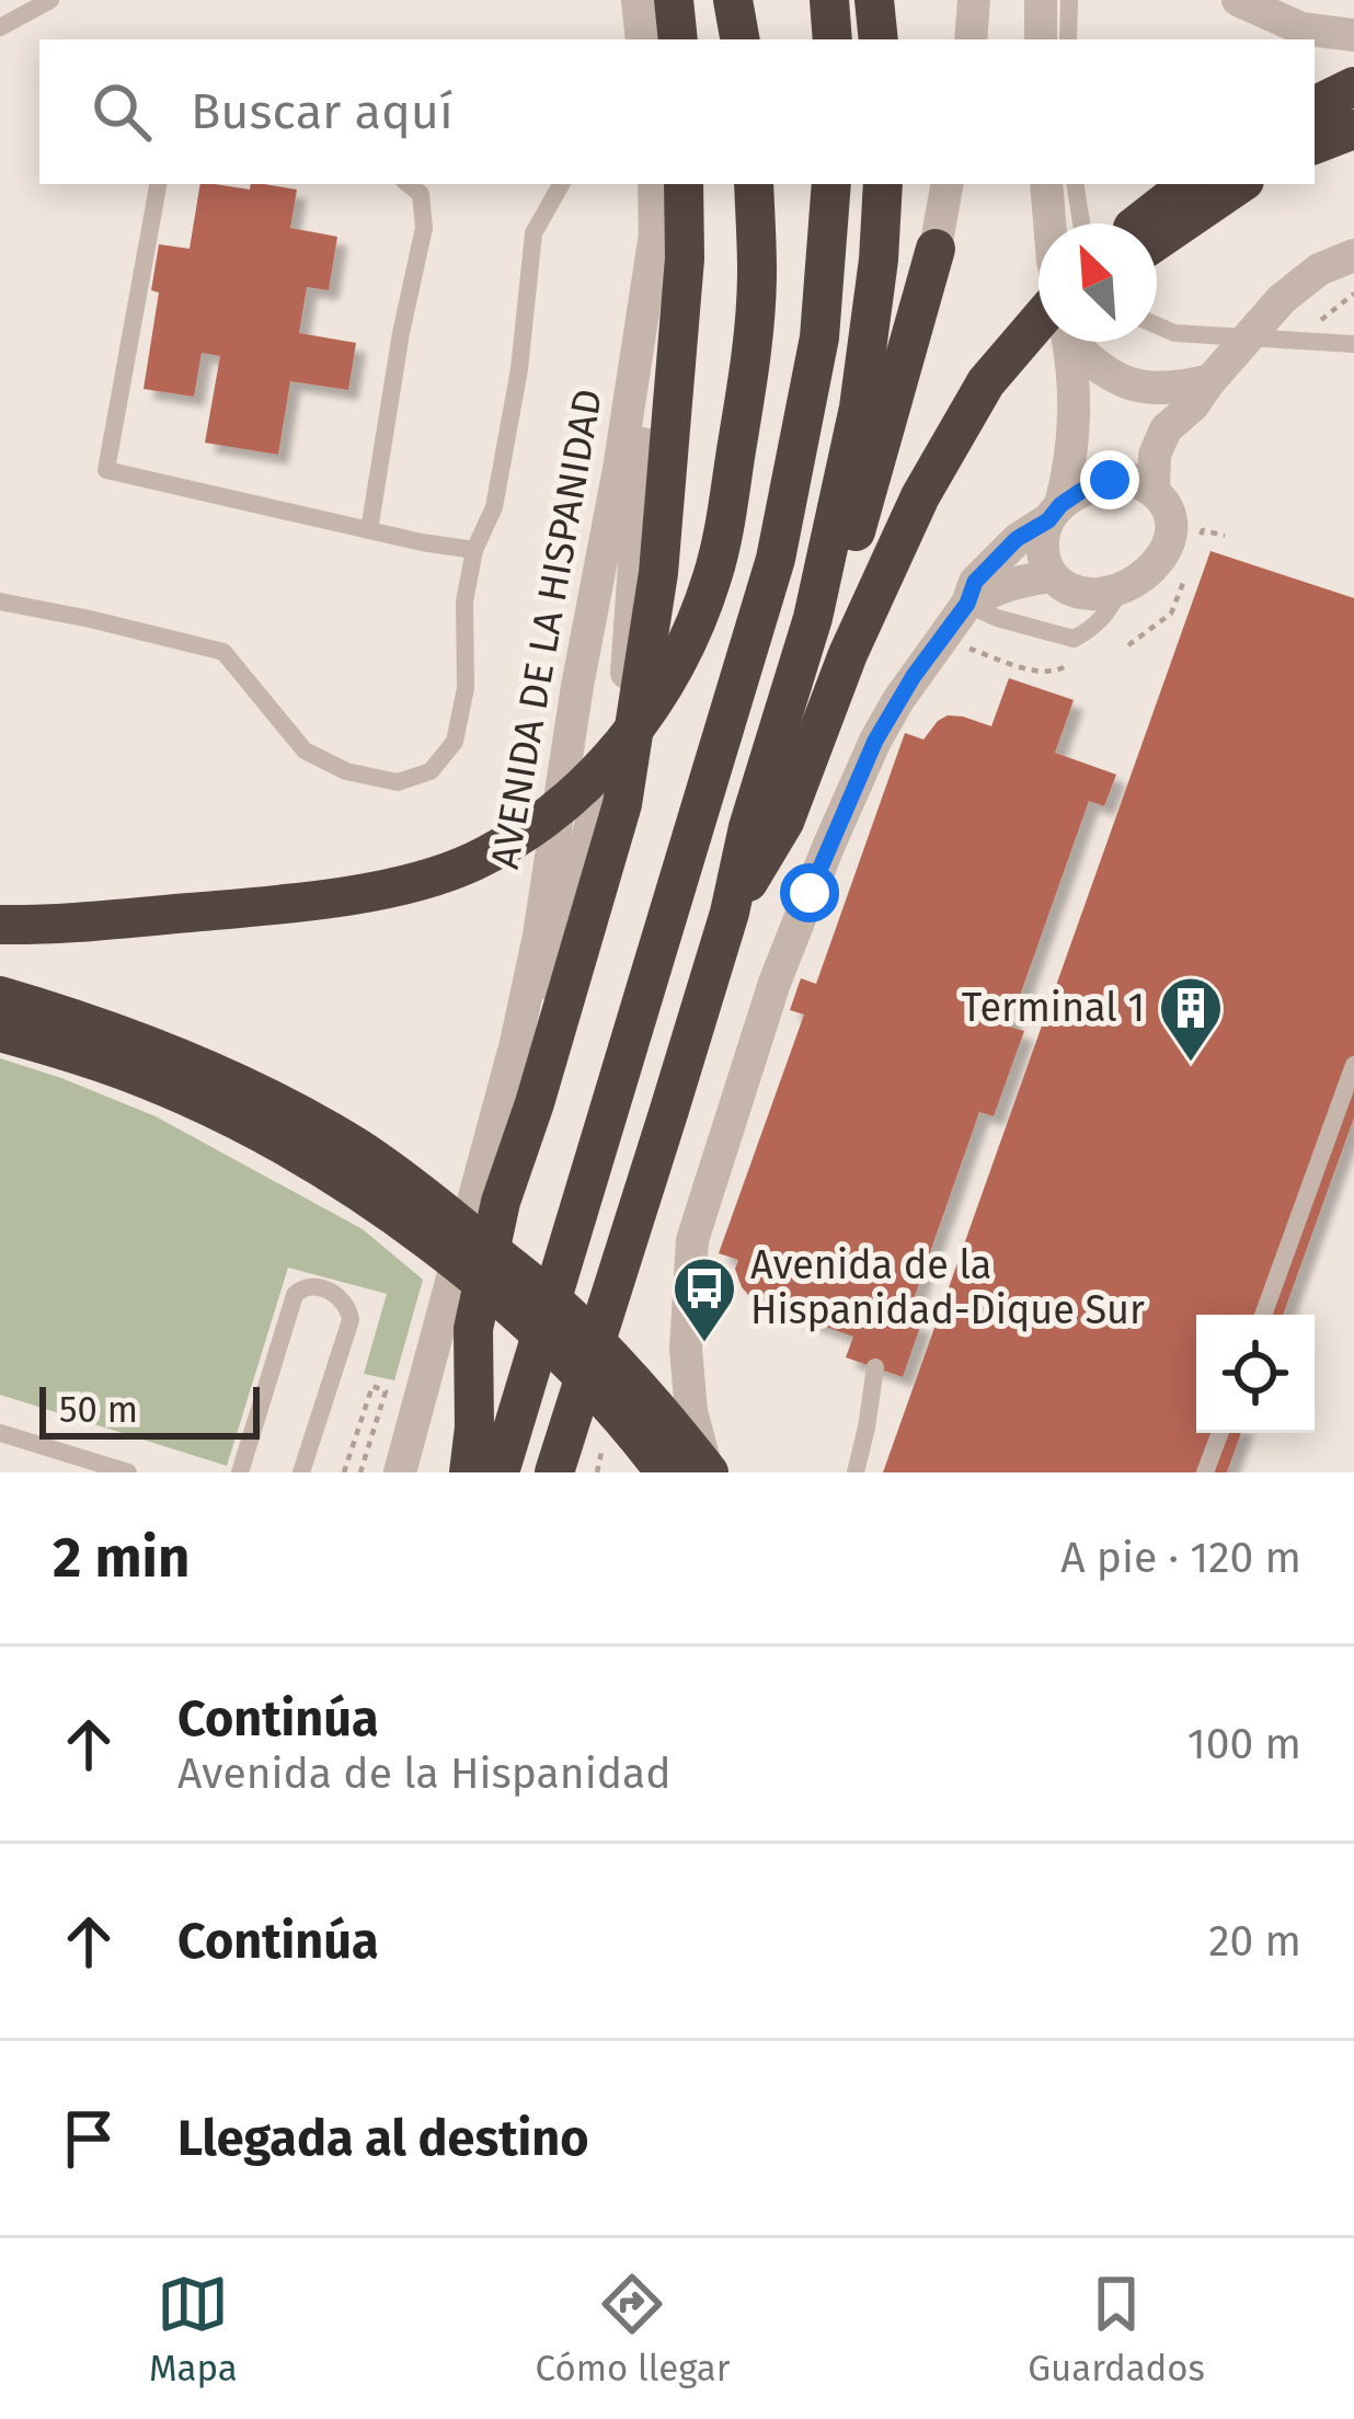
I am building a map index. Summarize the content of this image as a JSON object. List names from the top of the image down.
{
  "streets": {
    "street": ["AVENIDA DE LA HISPANIDAD"]
  },
  "places": {
    "building": ["Terminal 1"],
    "bus stop": ["Avenida de la Hispanidad-Dique Sur"]
  },
  "scale_bar": "50 m",
  "north": "top left",
  "page": {
    "search": "Buscar aquí",
    "scale": "50 m",
    "heading": ["2 min", "A pie · 120 m"],
    "list": [
      ["Continúa", "Avenida de la Hispanidad", "100 m"],
      ["Continúa", "20 m"],
      "Llegada al destino"
    ],
    "nav": ["Mapa", "Cómo llegar", "Guardados"]
  }
}
